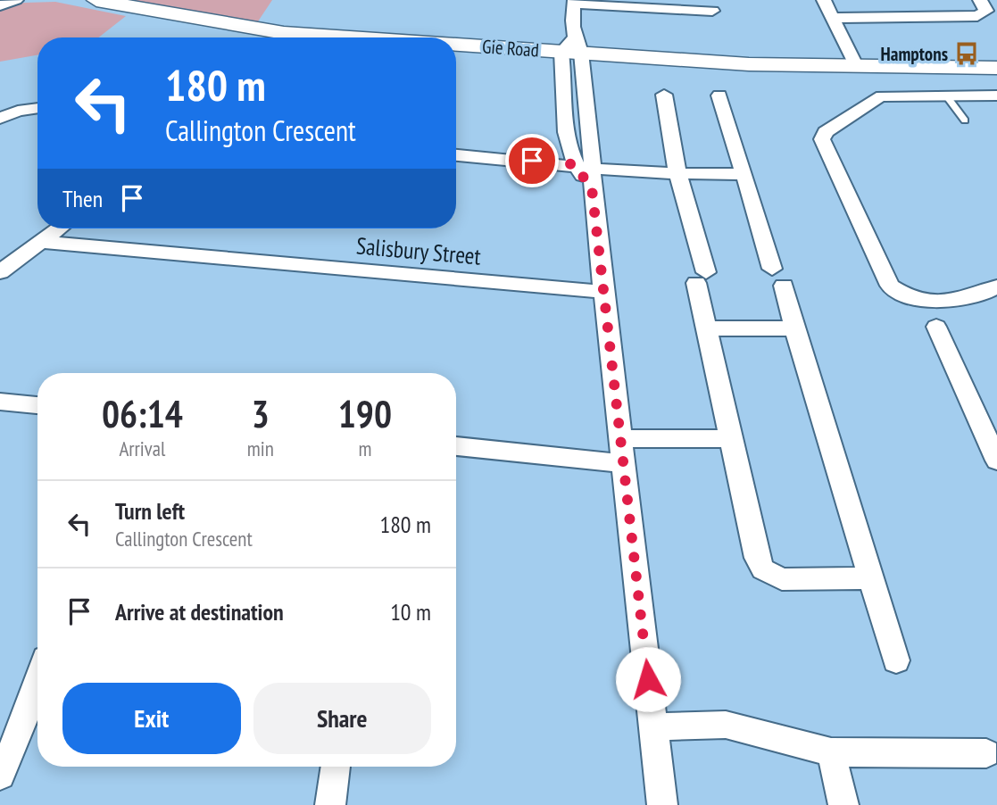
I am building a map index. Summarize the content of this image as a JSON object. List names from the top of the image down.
{
  "streets": {
    "street": ["Gie Road", "Salisbury Street"]
  },
  "places": {
    "bus stop": ["Hamptons"]
  },
  "page": {
    "turn": ["180 m", "Callington Crescent"],
    "then": "Then",
    "eta": [
      "06:14",
      "Arrival",
      "3",
      "min",
      "190",
      "m"
    ],
    "list": [
      {
        "name": "Turn left",
        "note": "Callington Crescent",
        "value": "180 m"
      },
      {
        "name": "Arrive at destination",
        "value": "10 m"
      }
    ],
    "buttons": ["Exit", "Share"]
  }
}
